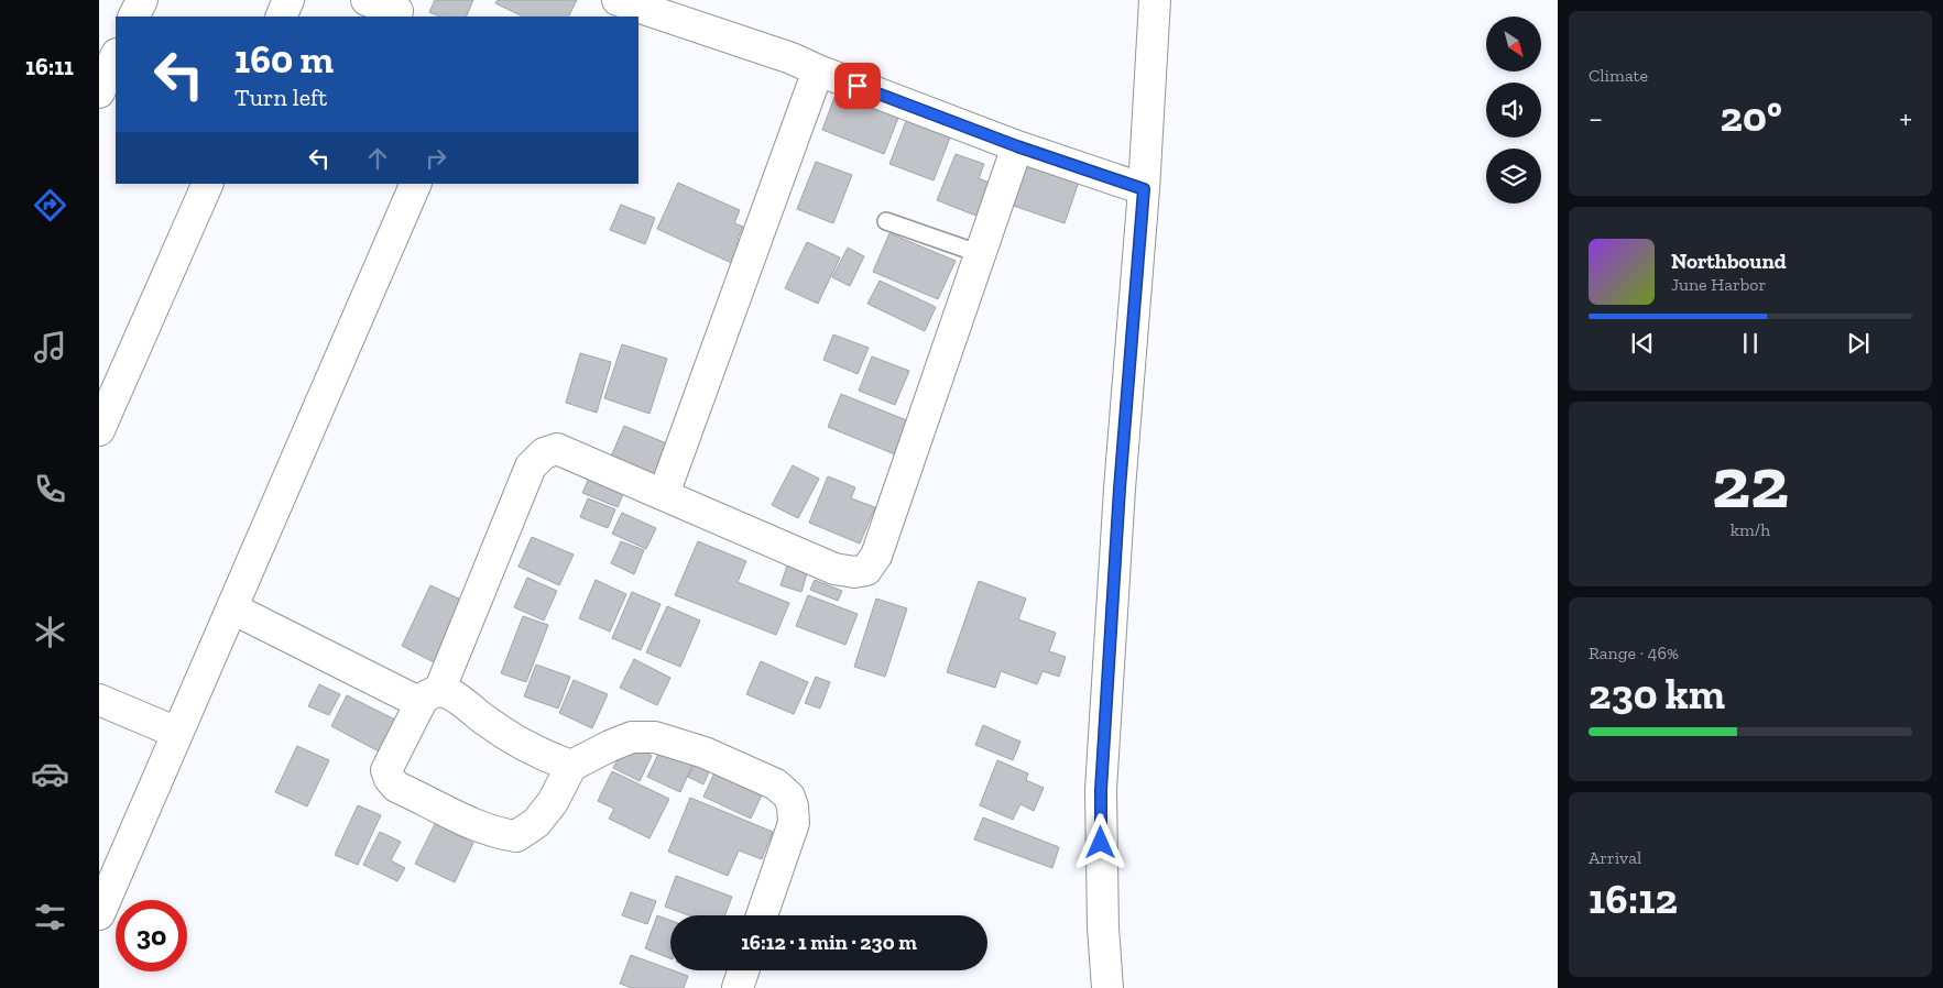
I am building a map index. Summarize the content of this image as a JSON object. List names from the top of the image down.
{
  "north": "bottom right",
  "page": {
    "tabs": "16:11",
    "tile": [
      "Climate",
      ["22", "km/h"],
      ["Range · 46%", "230 km"],
      ["Arrival", "16:12"]
    ],
    "turn": ["160 m", "Turn left"],
    "heat": ["−", "20°", "+"],
    "song": ["Northbound", "June Harbor"],
    "limit": "30",
    "trip": "16:12 · 1 min · 230 m"
  }
}
